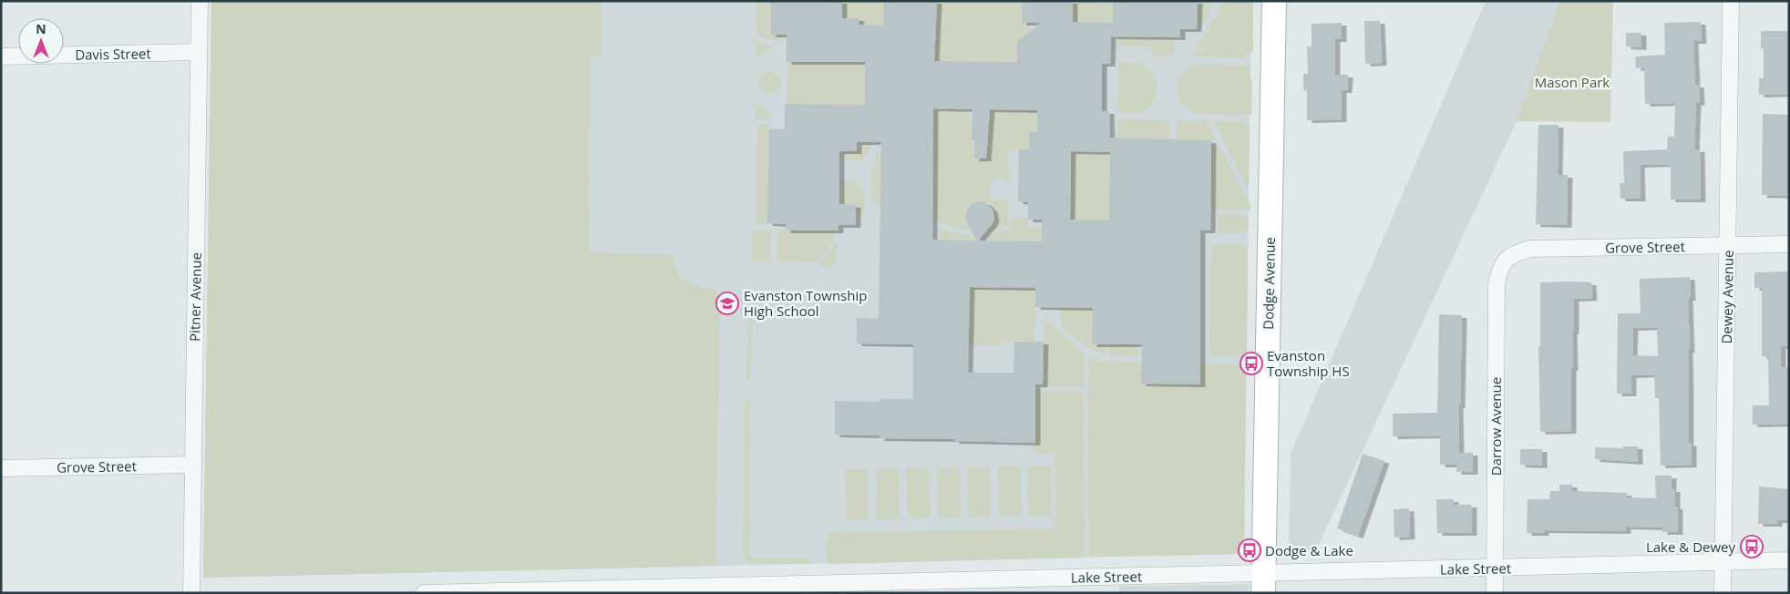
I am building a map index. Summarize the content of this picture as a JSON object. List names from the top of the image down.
{
  "streets": {
    "main road": ["Dodge Avenue"],
    "street": [
      "Davis Street",
      "Grove Street",
      "Pitner Avenue",
      "Dewey Avenue",
      "Darrow Avenue",
      "Lake Street"
    ]
  },
  "crossings": [
    ["Davis Street", "Pitner Avenue"],
    ["Grove Street", "Pitner Avenue"],
    ["Grove Street", "Dewey Avenue"],
    ["Grove Street", "Darrow Avenue"],
    ["Dodge Avenue", "Lake Street"],
    ["Dewey Avenue", "Lake Street"],
    ["Darrow Avenue", "Lake Street"]
  ],
  "parks": ["Mason Park"],
  "places": {
    "school or university": ["Evanston Township High School"],
    "bus stop": ["Evanston Township HS", "Lake & Dewey", "Dodge & Lake"]
  },
  "north": "top"
}
